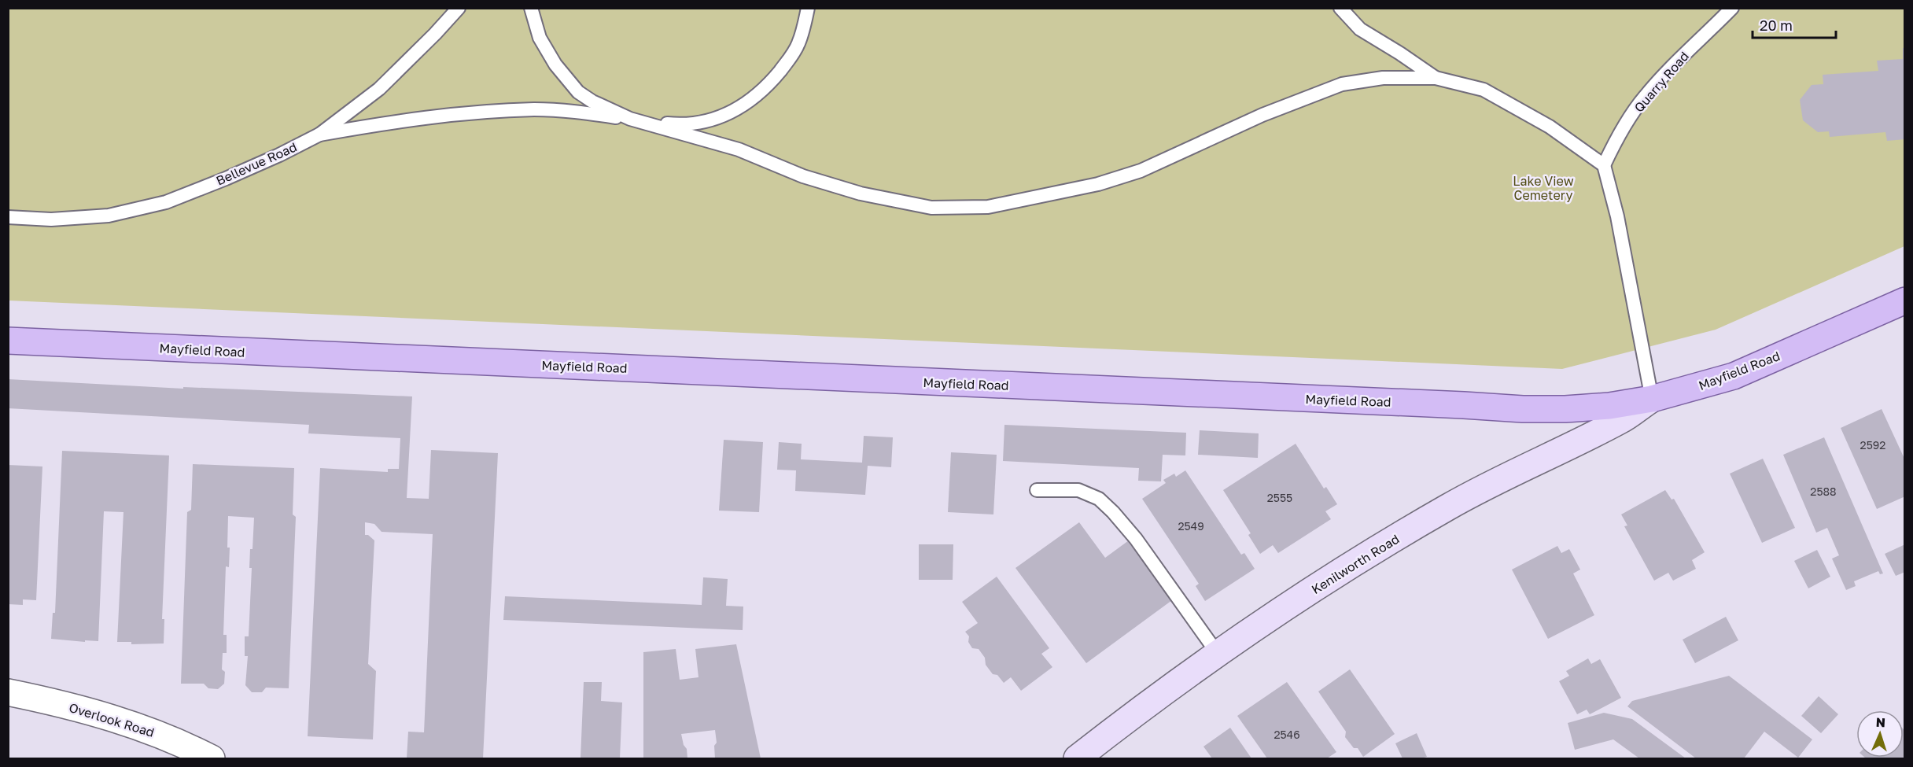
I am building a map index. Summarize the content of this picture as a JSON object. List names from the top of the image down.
{
  "streets": {
    "main road": ["Mayfield Road", "Kenilworth Road"],
    "street": ["Overlook Road"],
    "lane": ["Quarry Road", "Bellevue Road"]
  },
  "crossings": [
    ["Mayfield Road", "Kenilworth Road"]
  ],
  "parks": ["Lake View Cemetery"],
  "house_numbers": [
    "2592",
    "2588",
    "2555",
    "2549",
    "2546"
  ],
  "scale_bar": "20 m",
  "north": "top"
}
